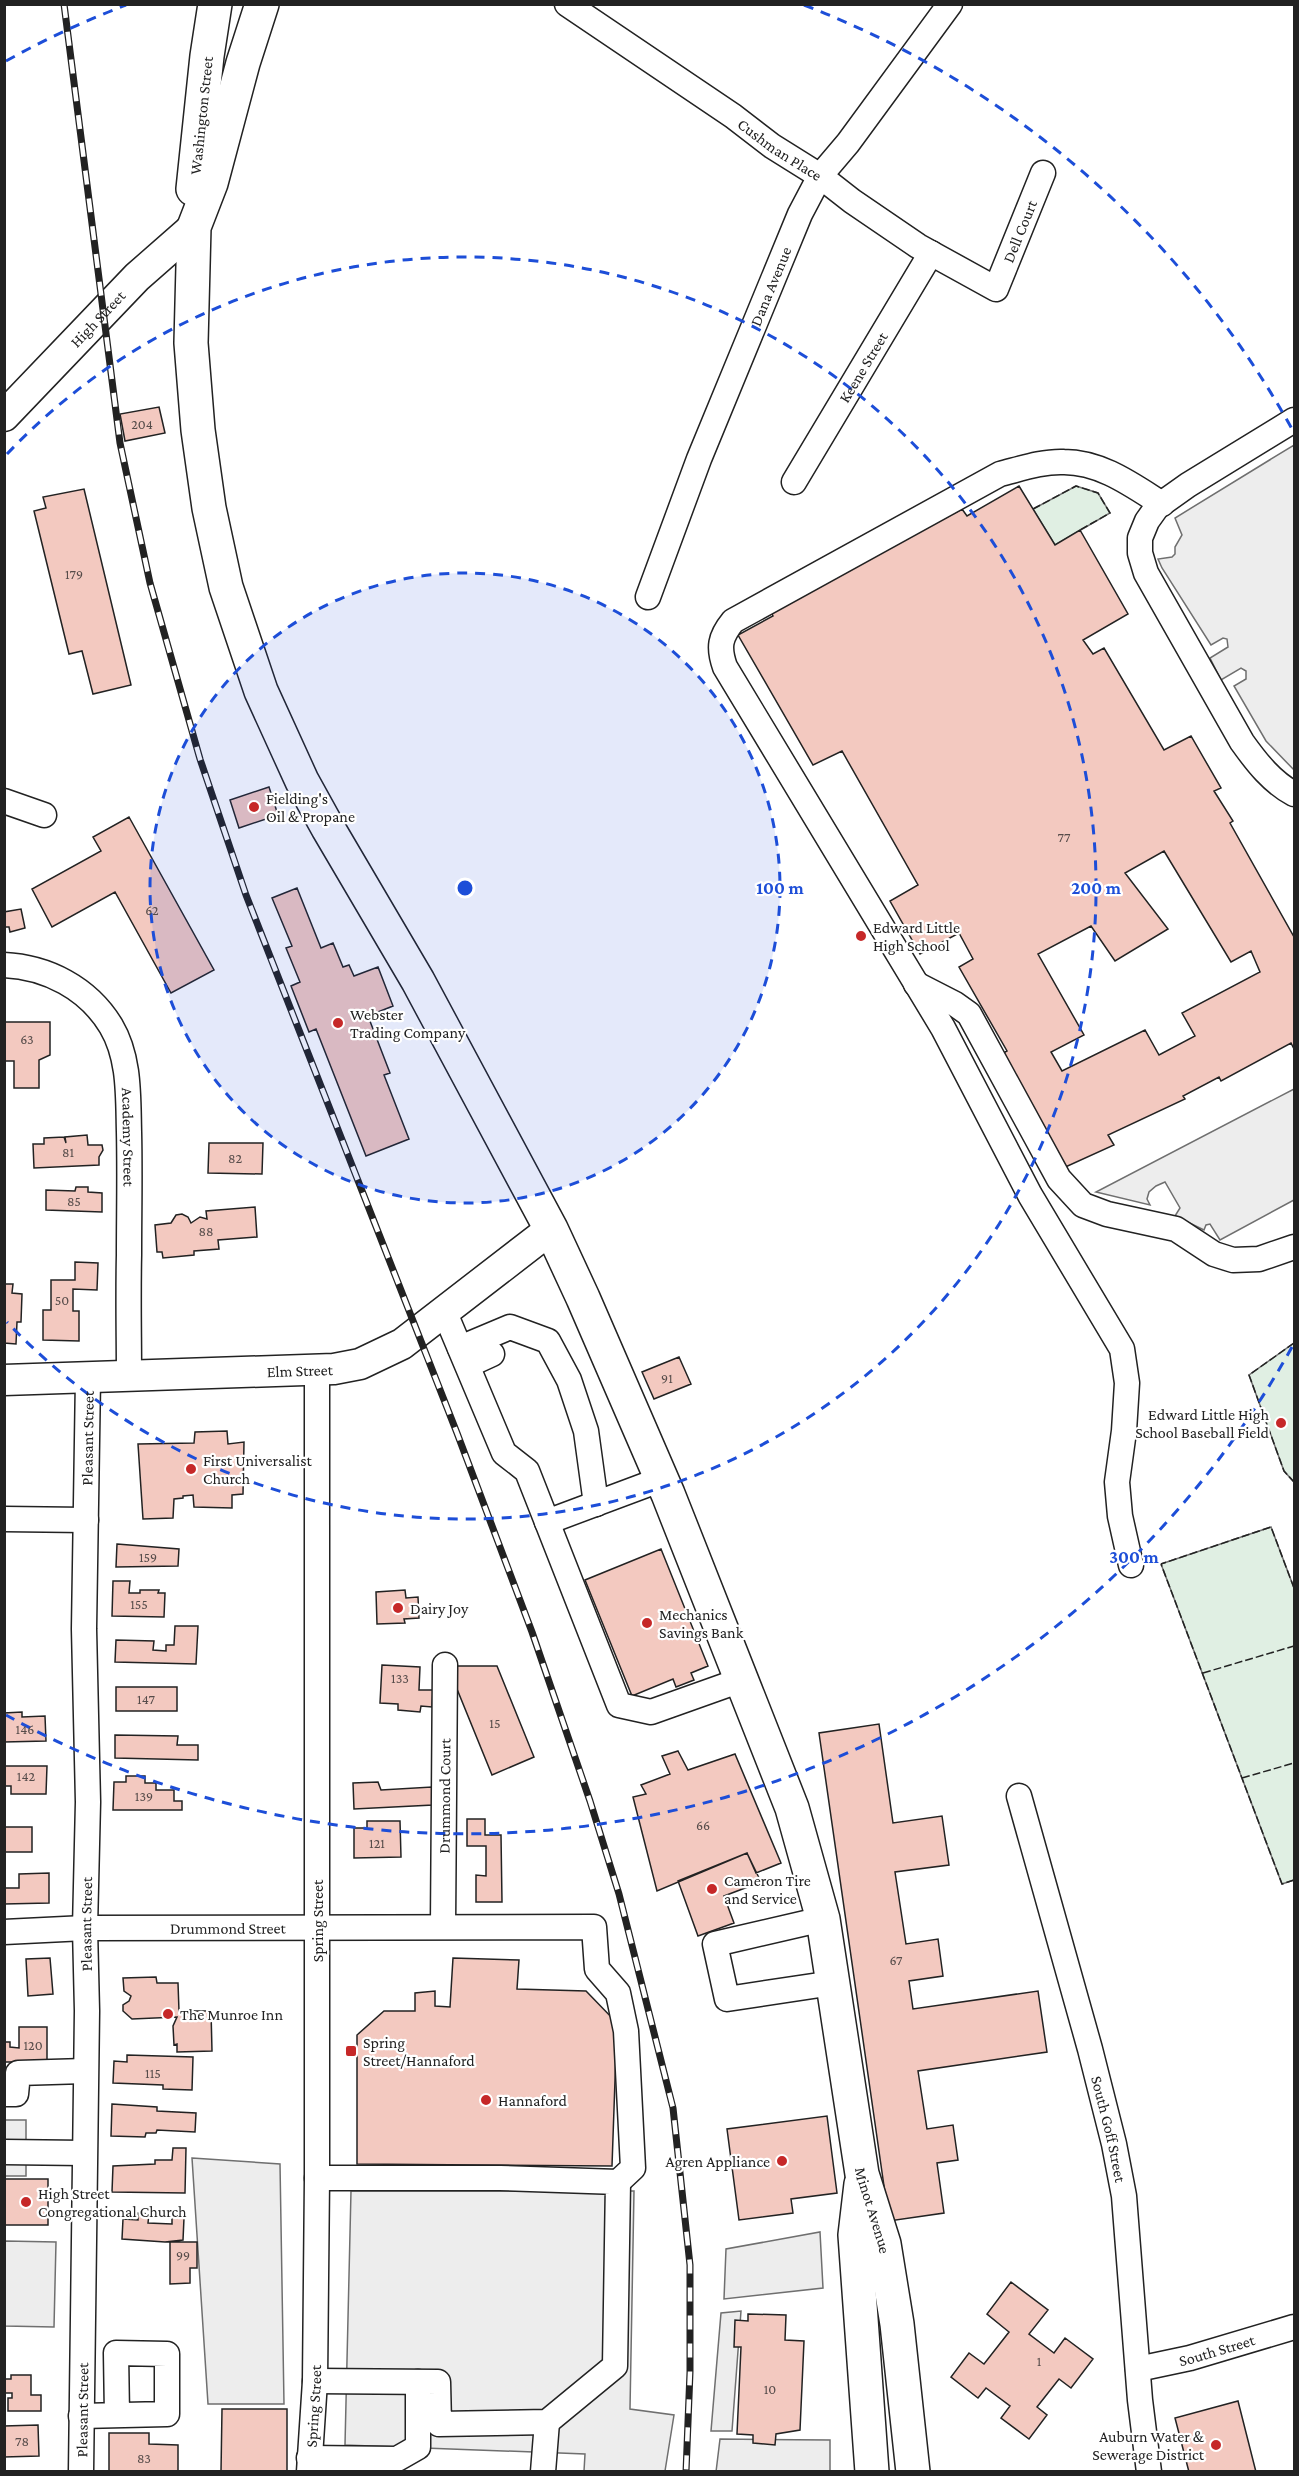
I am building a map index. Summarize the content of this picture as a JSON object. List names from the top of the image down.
{
  "streets": {
    "highway": ["Washington Street", "Minot Avenue"],
    "main road": ["High Street", "Elm Street"],
    "street": [
      "Cushman Place",
      "Dell Court",
      "Dana Avenue",
      "Keene Street",
      "Academy Street",
      "Pleasant Street",
      "Drummond Court",
      "Spring Street",
      "Drummond Street",
      "South Goff Street",
      "South Street"
    ]
  },
  "crossings": [
    ["Washington Street", "High Street"],
    ["Washington Street", "Elm Street"],
    ["Washington Street", "Minot Avenue"],
    ["Cushman Place", "Dell Court"],
    ["Cushman Place", "Dana Avenue"],
    ["Cushman Place", "Keene Street"],
    ["Academy Street", "Elm Street"],
    ["Elm Street", "Pleasant Street"],
    ["Elm Street", "Spring Street"],
    ["Pleasant Street", "Drummond Street"],
    ["Drummond Court", "Drummond Street"],
    ["Spring Street", "Drummond Street"],
    ["South Goff Street", "South Street"]
  ],
  "places": {
    "other": [
      "Fielding's Oil & Propane",
      "Edward Little High School",
      "Webster Trading Company",
      "Edward Little High School Baseball Field",
      "First Universalist Church",
      "Dairy Joy",
      "Mechanics Savings Bank",
      "Cameron Tire and Service",
      "The Munroe Inn",
      "Hannaford",
      "Agren Appliance",
      "High Street Congregational Church",
      "Auburn Water & Sewerage District"
    ],
    "transit": ["Spring Street/Hannaford"]
  },
  "house_numbers": [
    "204",
    "179",
    "77",
    "62",
    "63",
    "81",
    "82",
    "85",
    "88",
    "50",
    "91",
    "159",
    "155",
    "133",
    "147",
    "15",
    "146",
    "142",
    "139",
    "66",
    "121",
    "67",
    "120",
    "115",
    "99",
    "1",
    "10",
    "78",
    "83"
  ],
  "rings": ["100 m", "200 m", "300 m"]
}
